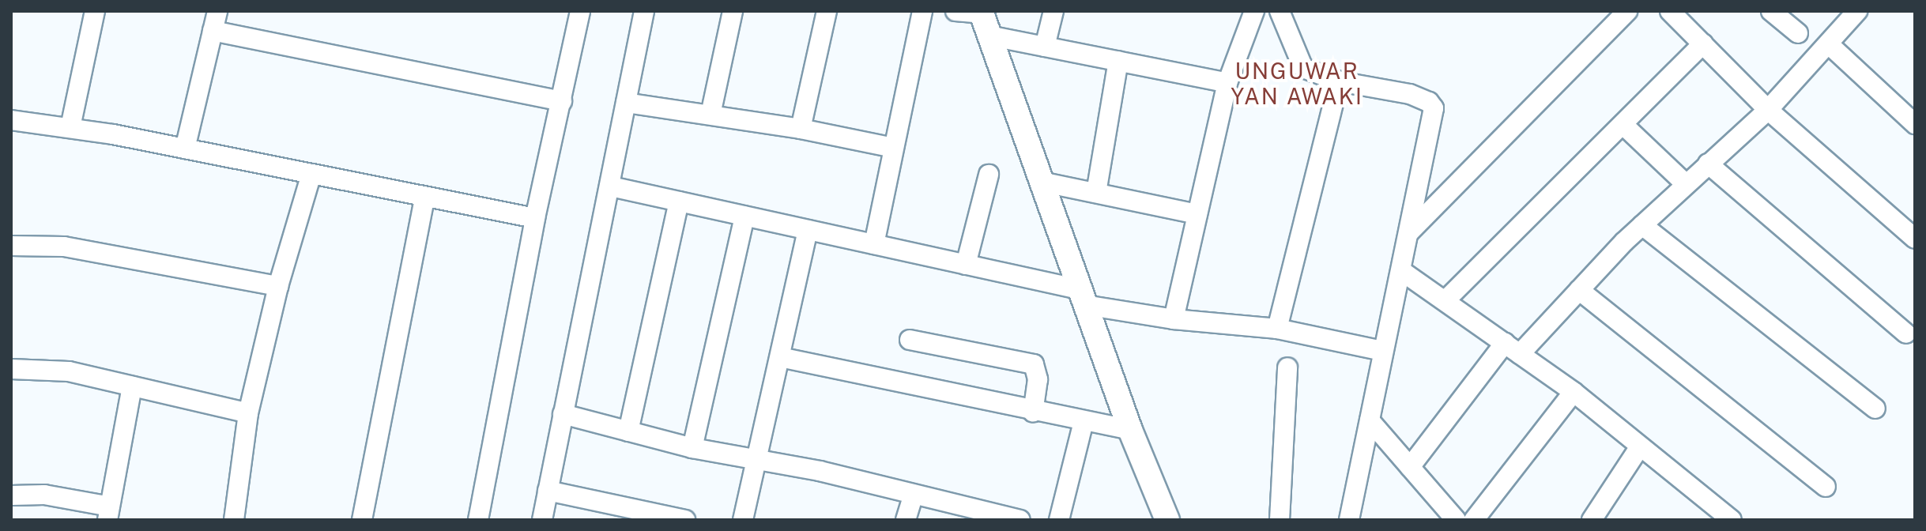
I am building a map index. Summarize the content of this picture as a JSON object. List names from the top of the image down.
{
  "districts": ["UNGUWAR YAN AWAKI"]
}
